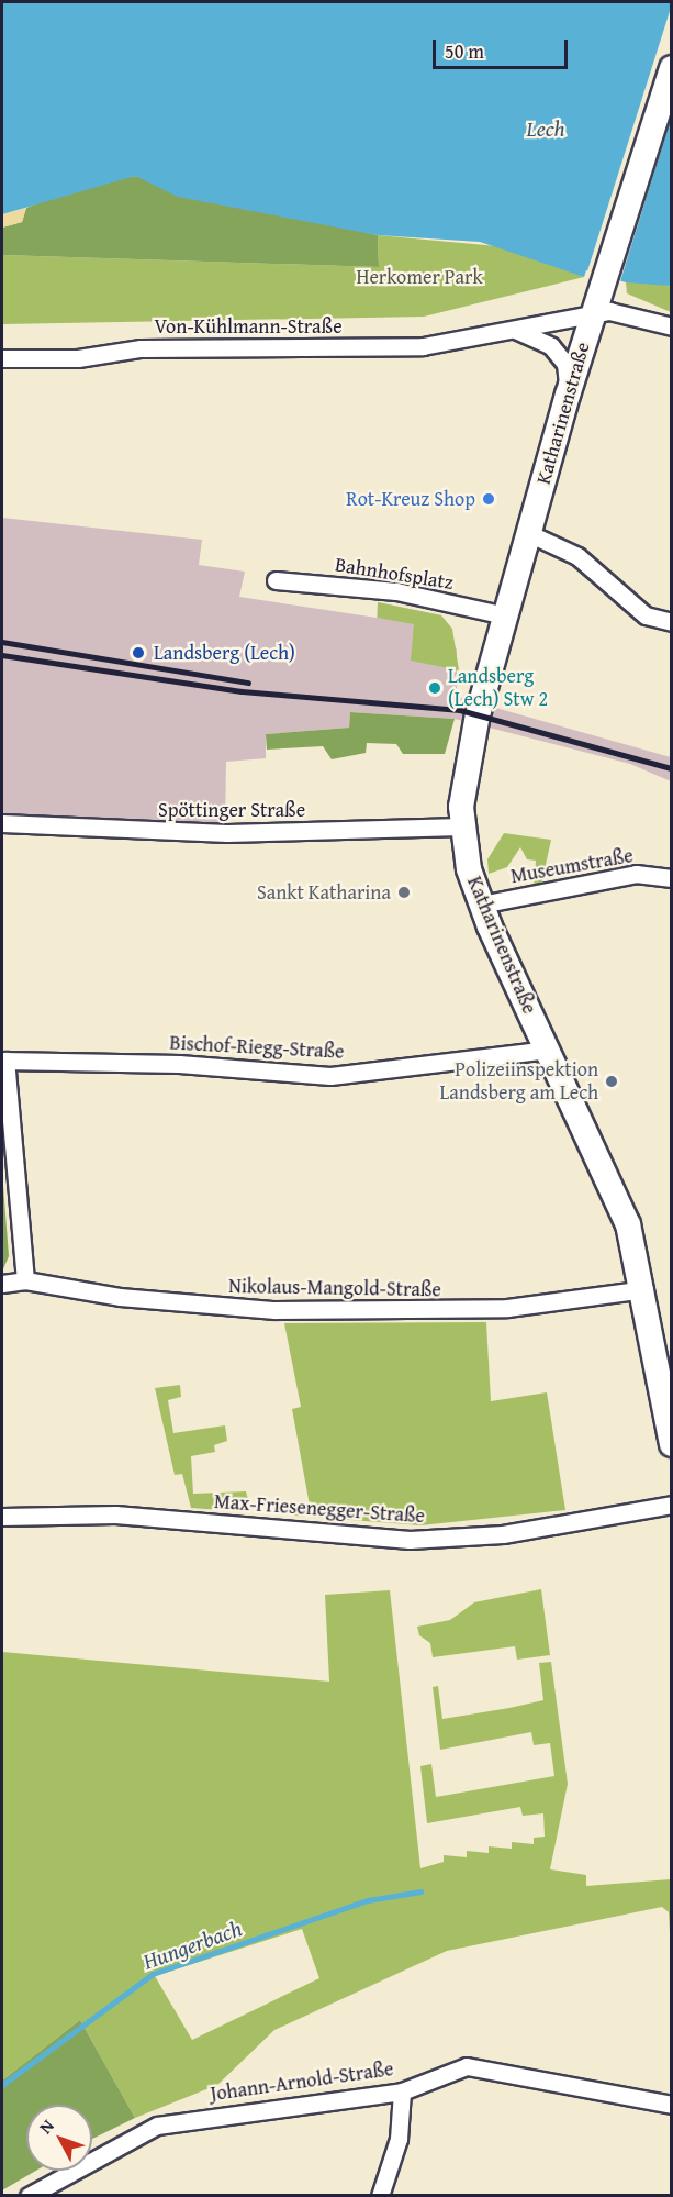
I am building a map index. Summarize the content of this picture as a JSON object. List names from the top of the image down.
{
  "streets": {
    "main road": ["Katharinenstraße"],
    "street": [
      "Von-Kühlmann-Straße",
      "Bahnhofsplatz",
      "Spöttinger Straße",
      "Museumstraße",
      "Bischof-Riegg-Straße",
      "Nikolaus-Mangold-Straße",
      "Max-Friesenegger-Straße",
      "Johann-Arnold-Straße"
    ]
  },
  "crossings": [
    ["Von-Kühlmann-Straße", "Katharinenstraße"],
    ["Katharinenstraße", "Bahnhofsplatz"],
    ["Katharinenstraße", "Spöttinger Straße"],
    ["Katharinenstraße", "Museumstraße"],
    ["Katharinenstraße", "Bischof-Riegg-Straße"],
    ["Katharinenstraße", "Nikolaus-Mangold-Straße"]
  ],
  "water": ["Lech", "Hungerbach"],
  "parks": ["Herkomer Park"],
  "places": [
    "Rot-Kreuz Shop",
    "Landsberg (Lech)",
    "Landsberg (Lech) Stw 2",
    "Sankt Katharina",
    "Polizeiinspektion Landsberg am Lech"
  ],
  "scale_bar": "50 m",
  "north": "top left"
}
